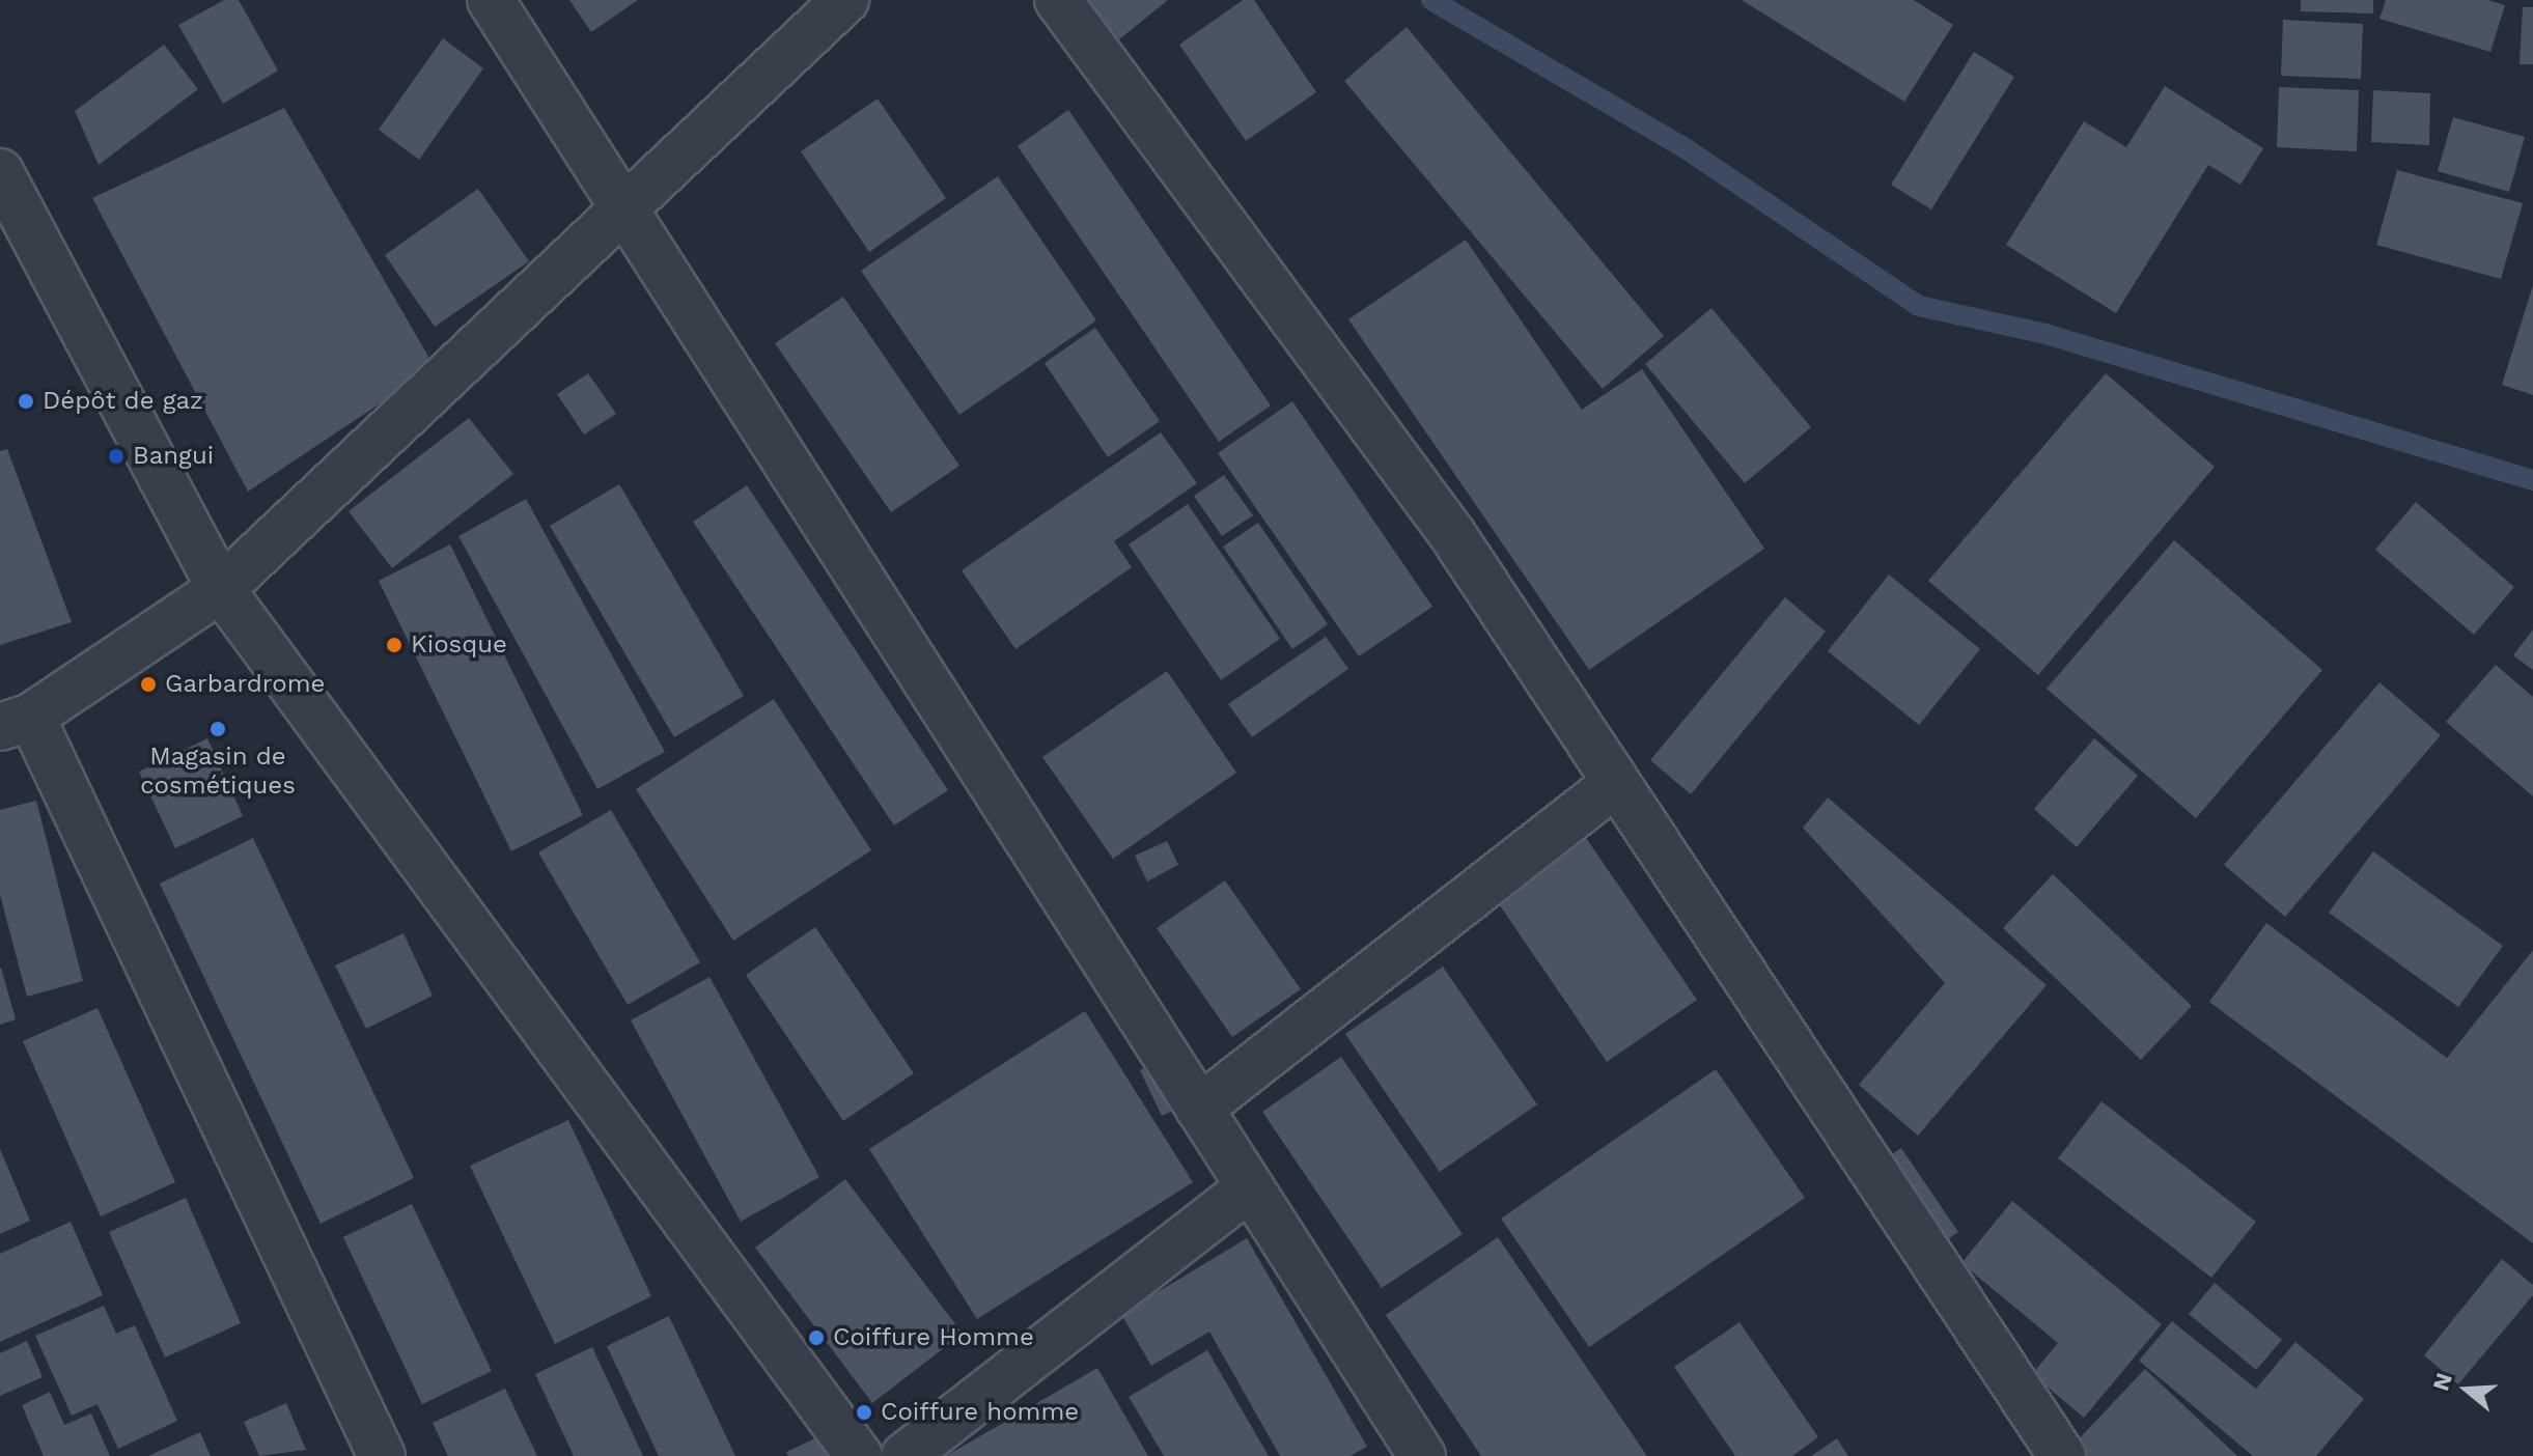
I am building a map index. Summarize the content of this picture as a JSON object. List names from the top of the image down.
{
  "places": [
    "Dépôt de gaz",
    "Bangui",
    "Kiosque",
    "Garbardrome",
    "Magasin de cosmétiques",
    "Coiffure Homme",
    "Coiffure homme"
  ],
  "north": "left"
}
